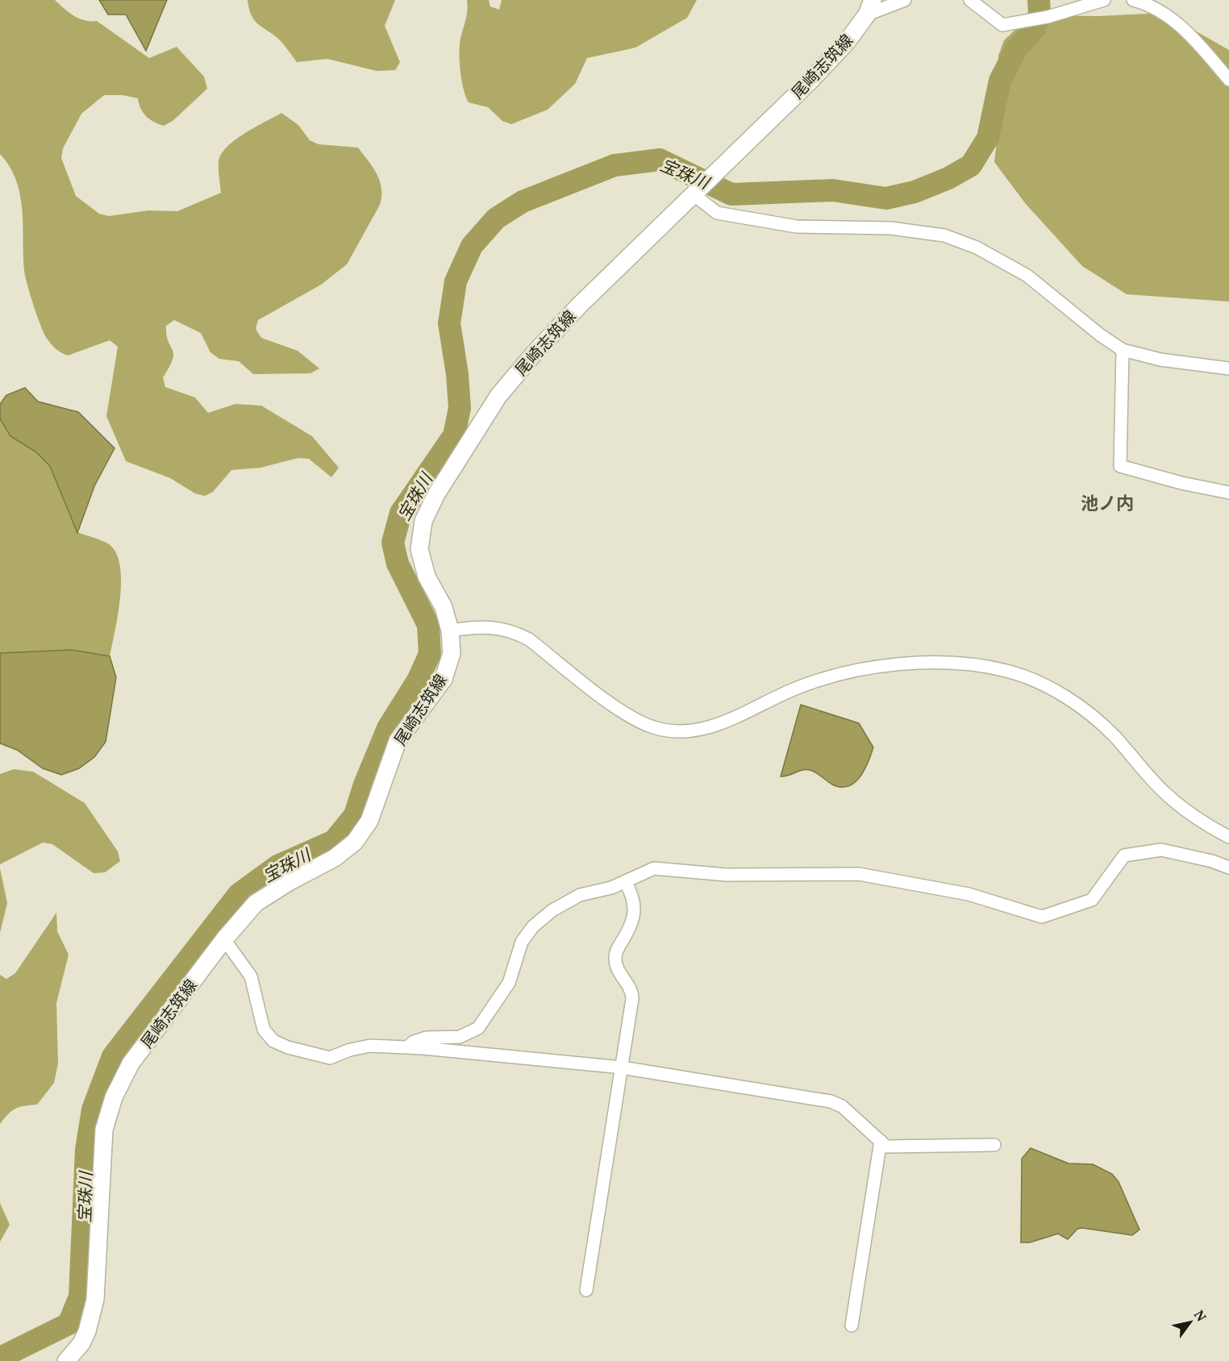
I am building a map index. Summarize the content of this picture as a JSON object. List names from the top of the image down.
{
  "streets": {
    "main road": ["尾崎志筑線"]
  },
  "districts": ["池ノ内"],
  "water": ["宝珠川"],
  "north": "top right"
}
